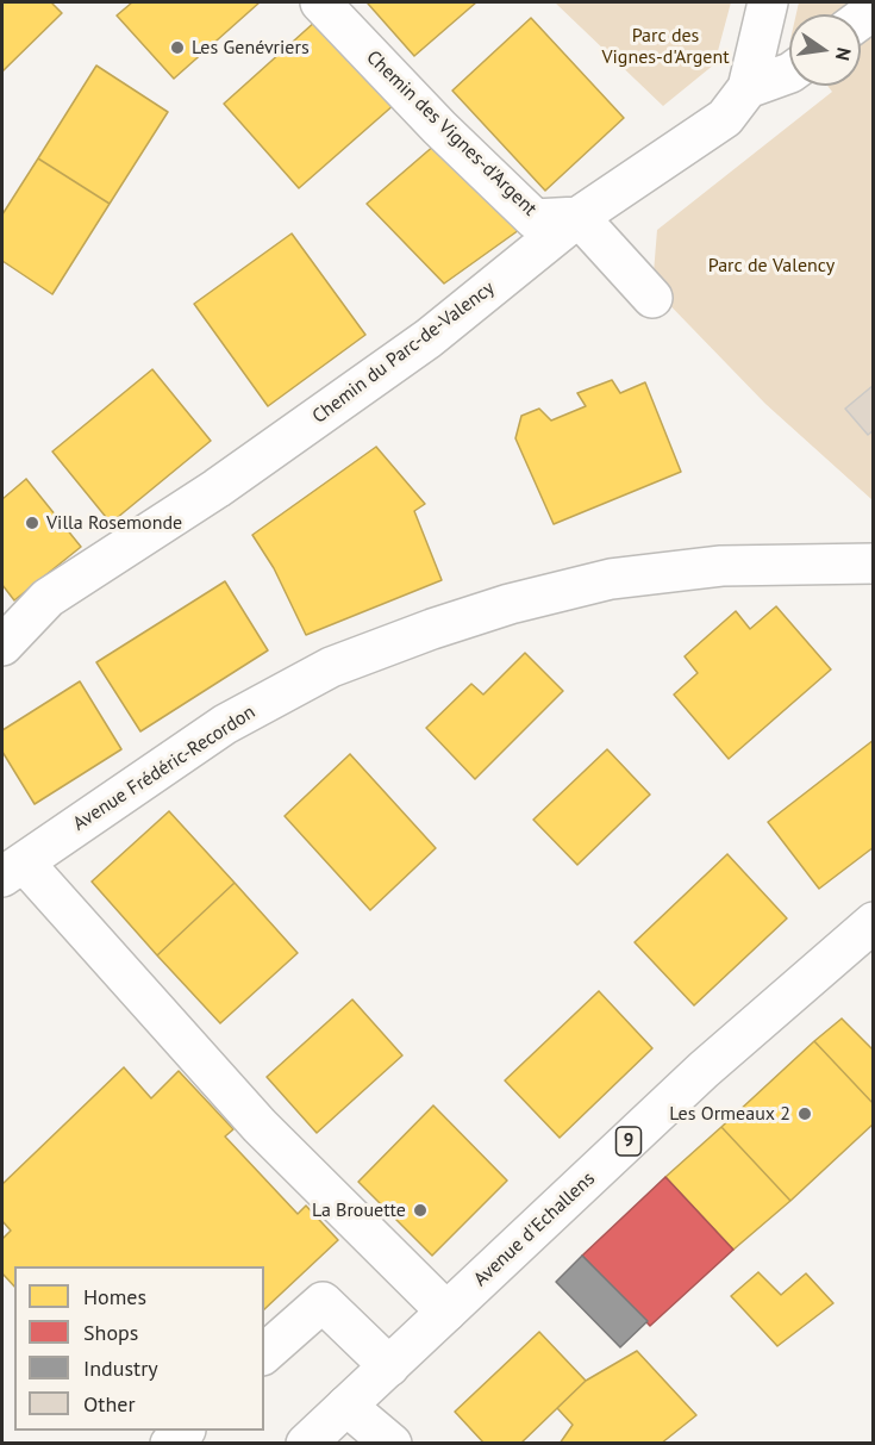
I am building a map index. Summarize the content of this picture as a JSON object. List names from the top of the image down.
{
  "streets": {
    "street": [
      "Chemin des Vignes-d'Argent",
      "Chemin du Parc-de-Valency",
      "Avenue Frédéric-Recordon",
      "9",
      "Avenue d'Echallens"
    ]
  },
  "crossings": [
    ["Chemin des Vignes-d'Argent", "Chemin du Parc-de-Valency"]
  ],
  "parks": ["Parc des Vignes-d'Argent", "Parc de Valency"],
  "places": [
    "Les Genévriers",
    "Villa Rosemonde",
    "Les Ormeaux 2",
    "La Brouette"
  ],
  "legend": [
    "Homes",
    "Shops",
    "Industry",
    "Other"
  ],
  "north": "right"
}
